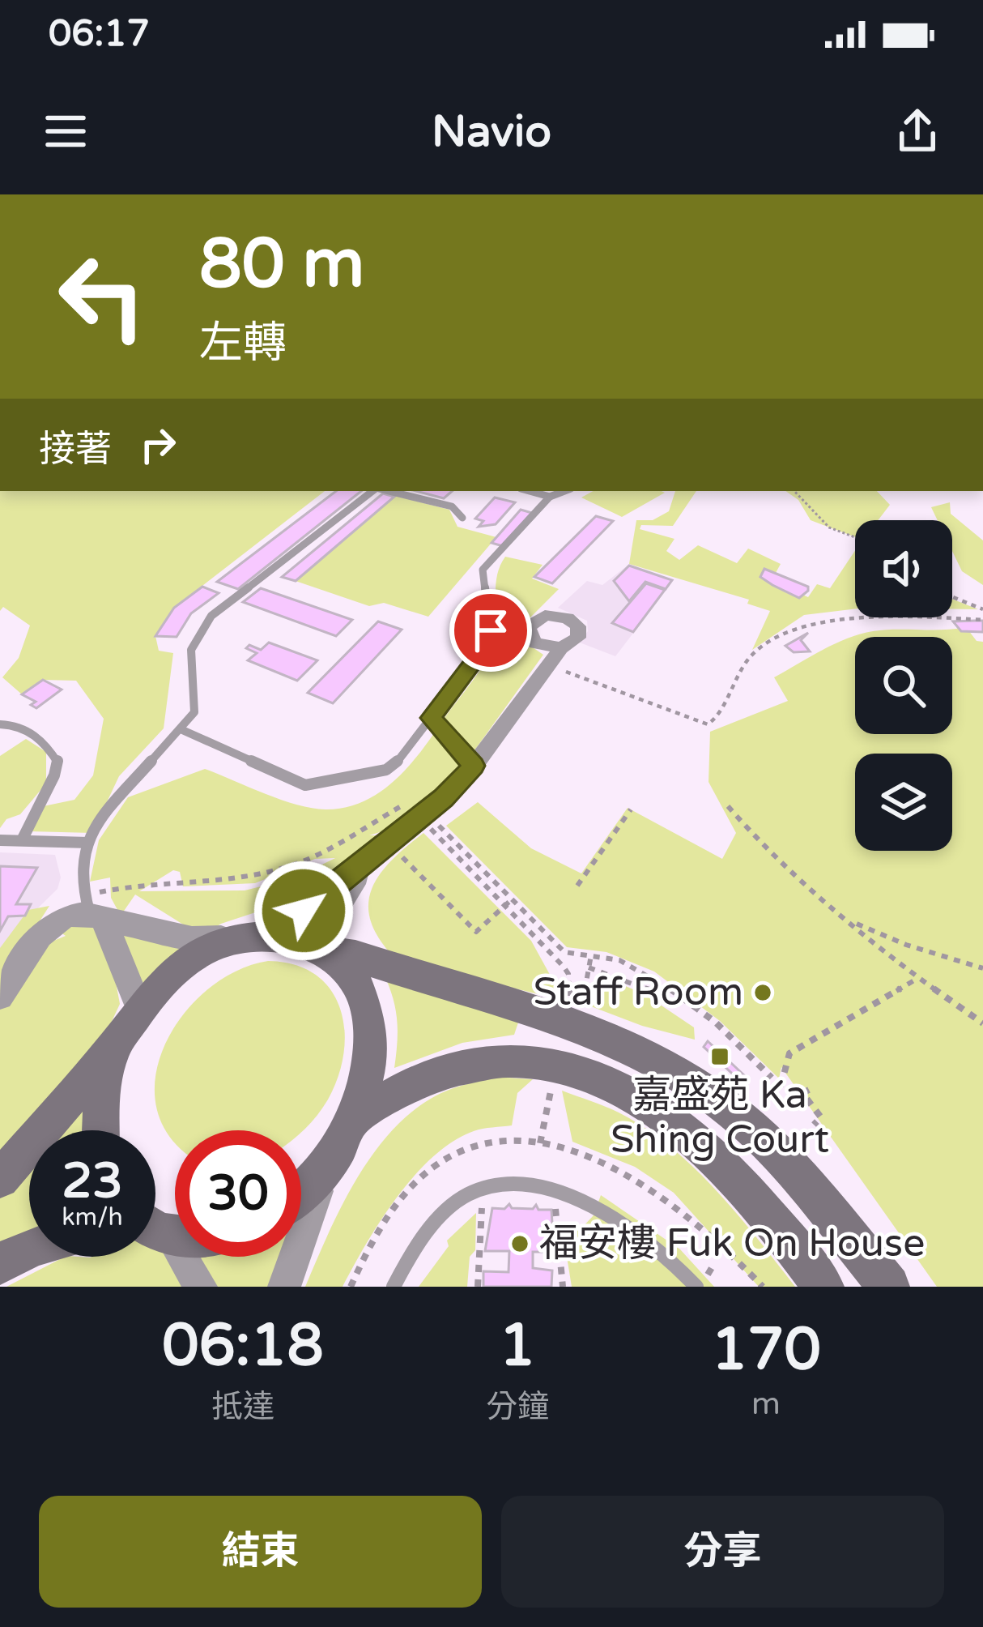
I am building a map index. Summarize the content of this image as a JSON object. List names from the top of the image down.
{
  "places": {
    "other": ["Staff Room", "福安樓 Fuk On House"],
    "transit": ["嘉盛苑 Ka Shing Court"]
  },
  "page": {
    "status": "06:17",
    "header": "Navio",
    "turn": ["80 m", "左轉"],
    "then": "接著",
    "speed": "23 km/h",
    "limit": "30",
    "eta": [
      "06:18",
      "抵達",
      "1",
      "分鐘",
      "170",
      "m"
    ],
    "buttons": ["結束", "分享"]
  }
}
